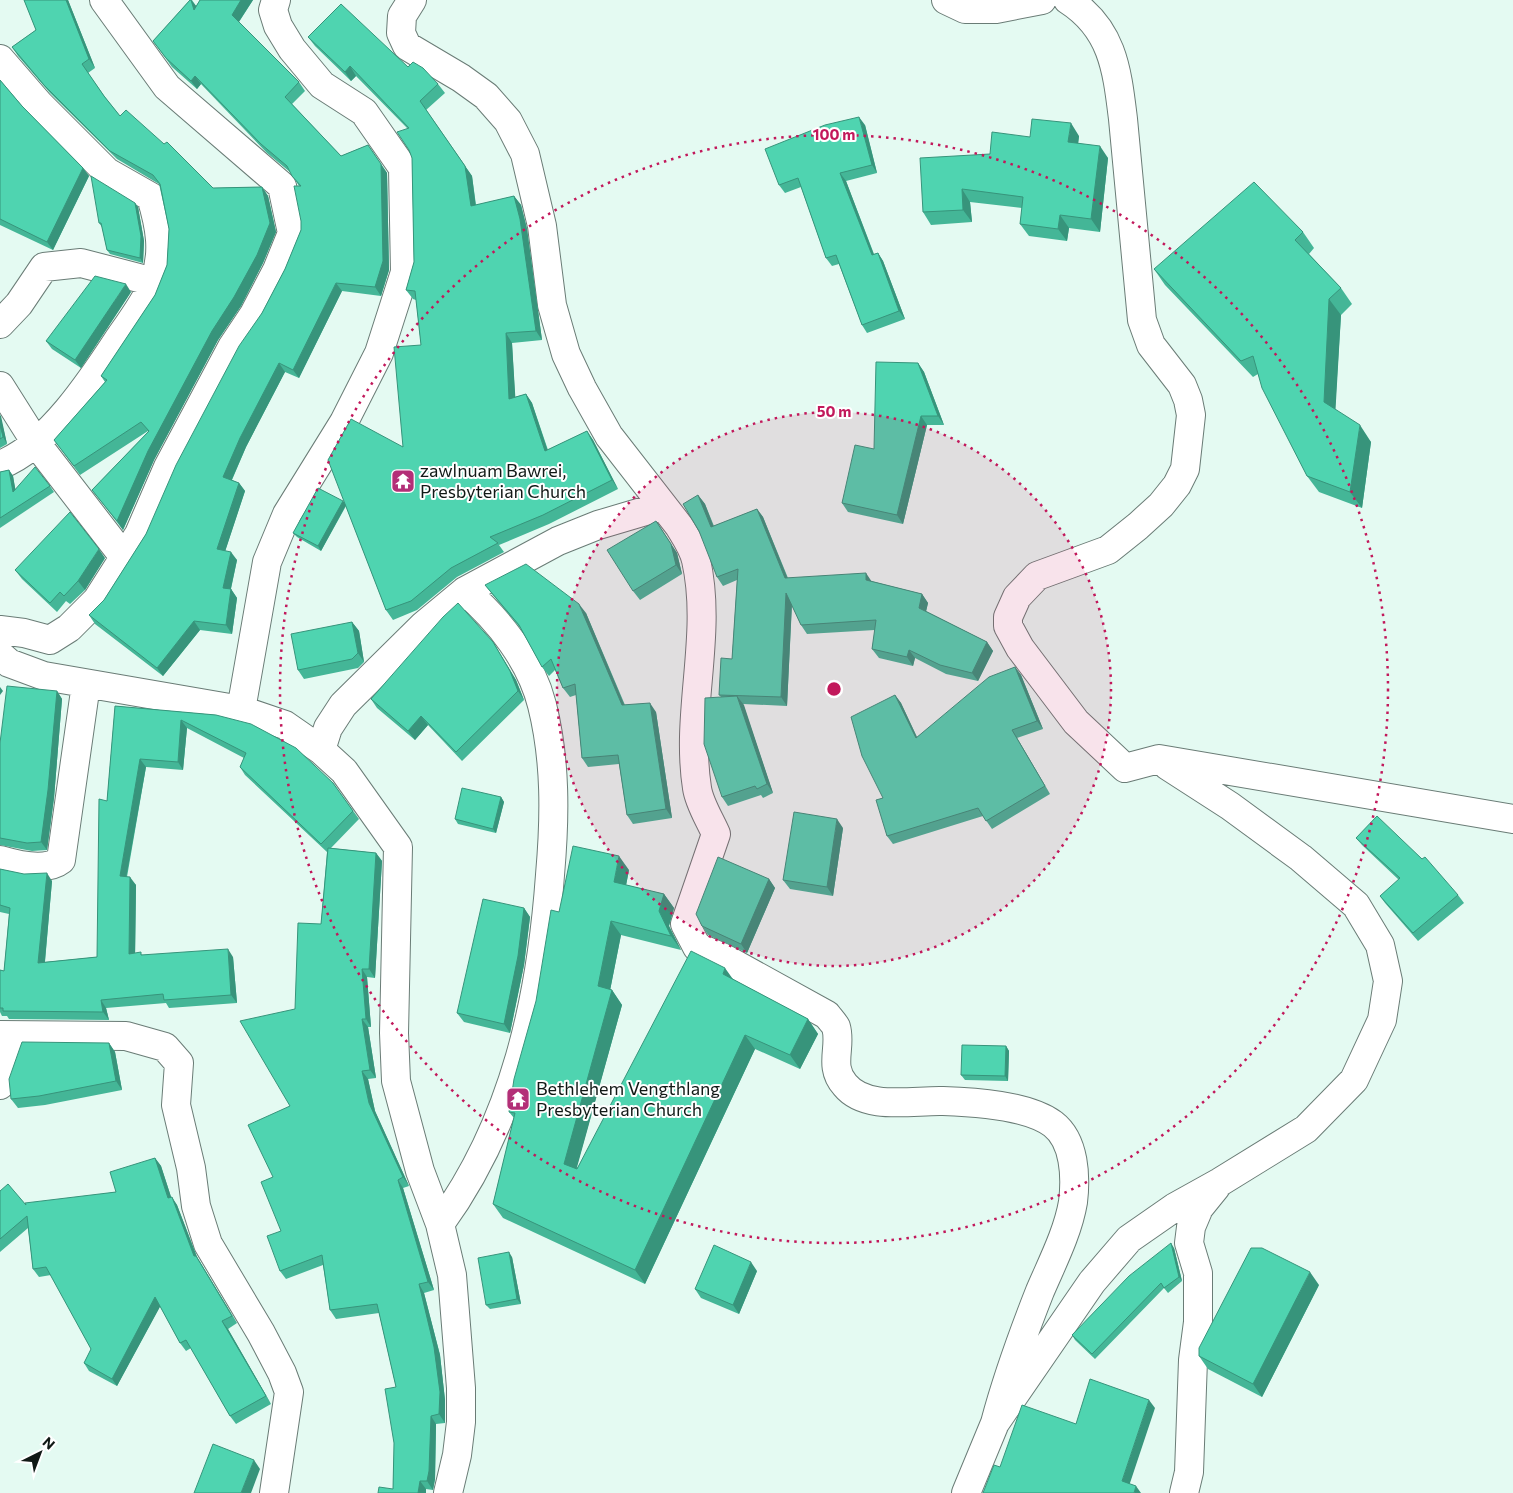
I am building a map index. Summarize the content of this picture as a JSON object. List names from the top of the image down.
{
  "places": {
    "temple": ["zawlnuam Bawrei, Presbyterian Church", "Bethlehem Vengthlang Presbyterian Church"]
  },
  "north": "top right",
  "rings": ["100 m", "50 m"]
}
